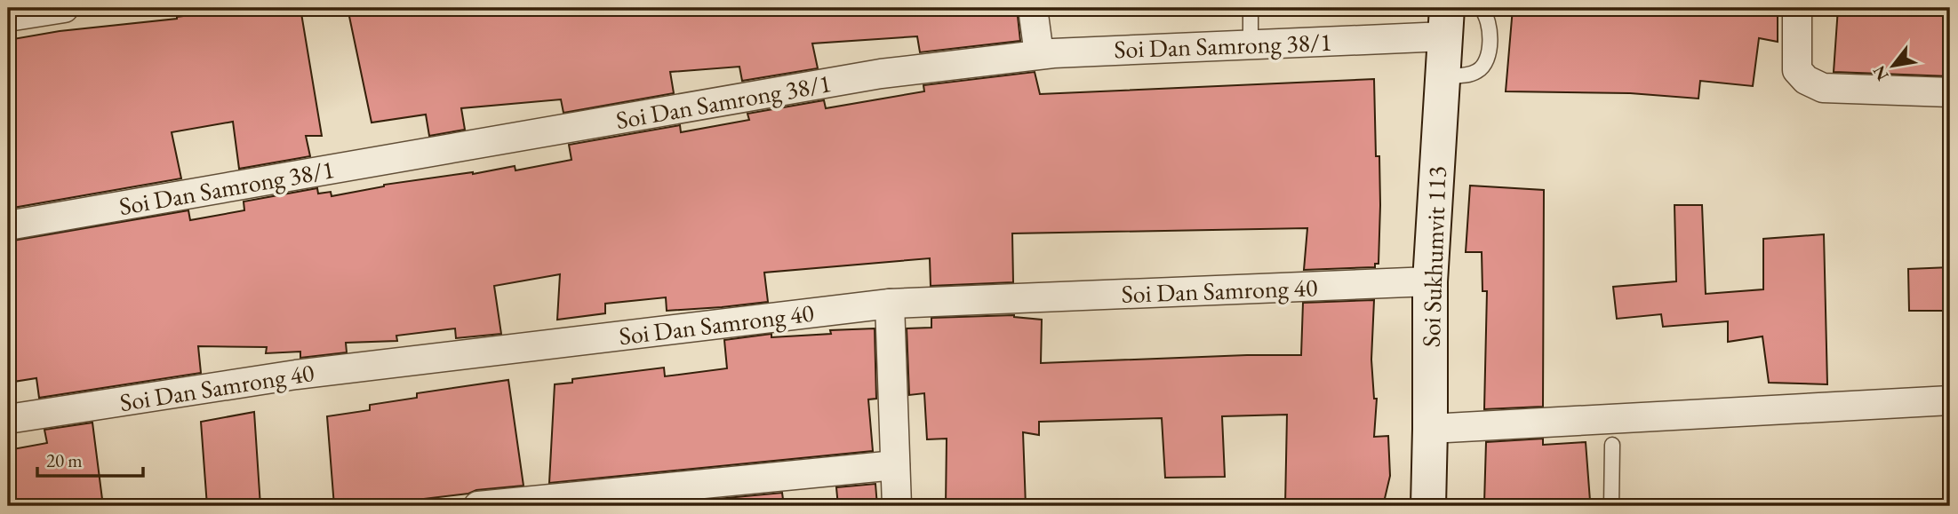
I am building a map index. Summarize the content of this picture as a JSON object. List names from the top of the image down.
{
  "streets": {
    "main road": ["Soi Sukhumvit 113"],
    "street": ["Soi Dan Samrong 38/1", "Soi Dan Samrong 40"]
  },
  "crossings": [
    ["Soi Dan Samrong 38/1", "Soi Sukhumvit 113"],
    ["Soi Sukhumvit 113", "Soi Dan Samrong 40"]
  ],
  "scale_bar": "20 m",
  "north": "bottom left"
}
